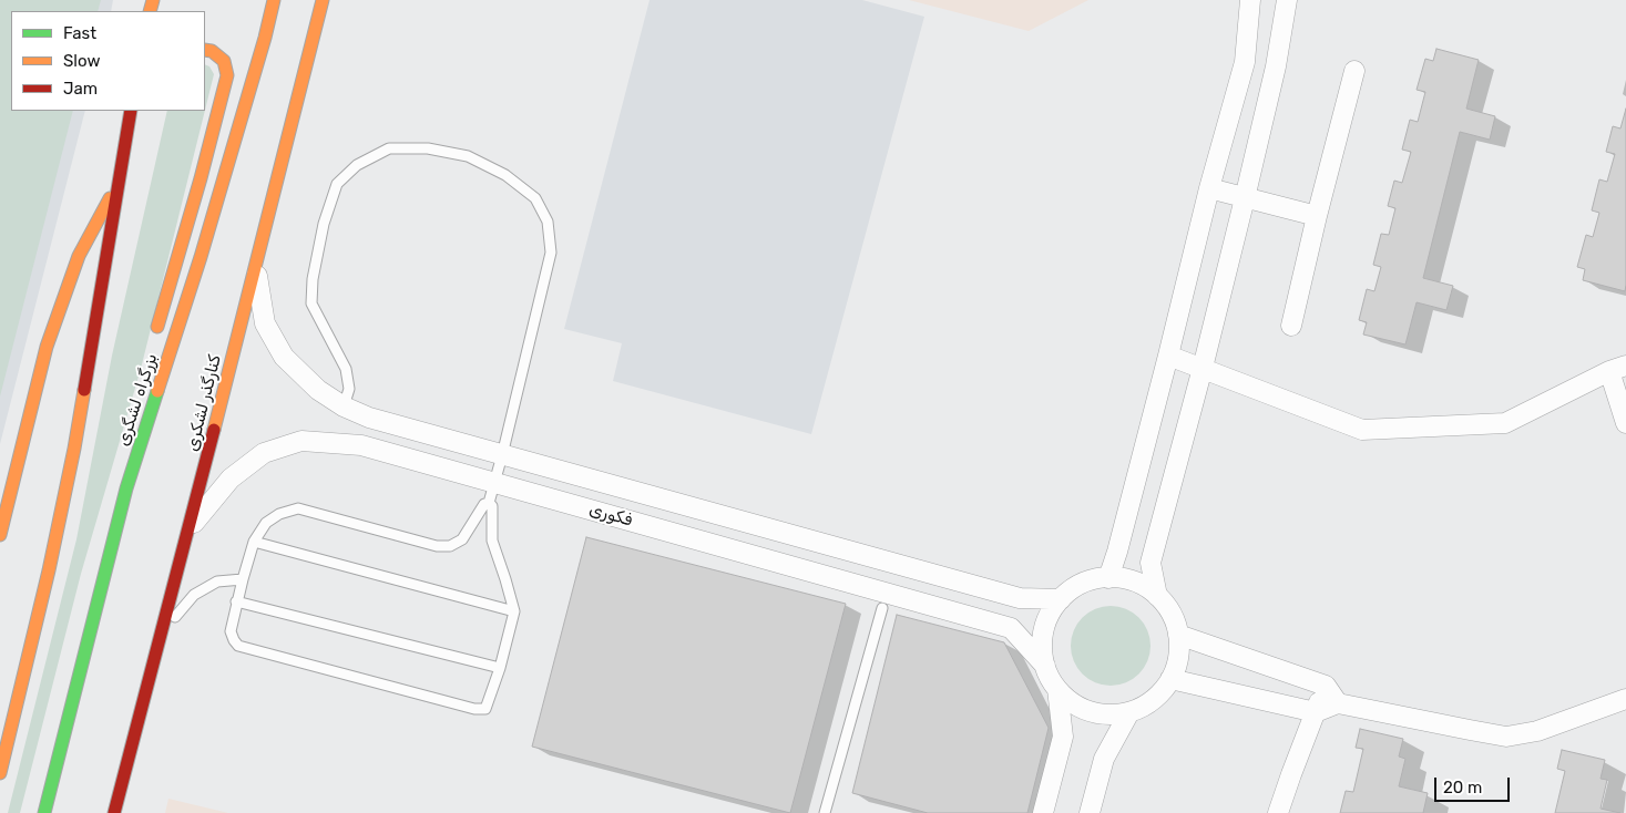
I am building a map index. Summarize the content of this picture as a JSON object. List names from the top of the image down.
{
  "streets": {
    "main road": ["بزرگراه لشگری", "کنارگذر لشکری"],
    "street": ["فکوری"]
  },
  "crossings": [
    ["کنارگذر لشکری", "فکوری"]
  ],
  "legend": ["Fast", "Slow", "Jam"],
  "scale_bar": "20 m"
}
